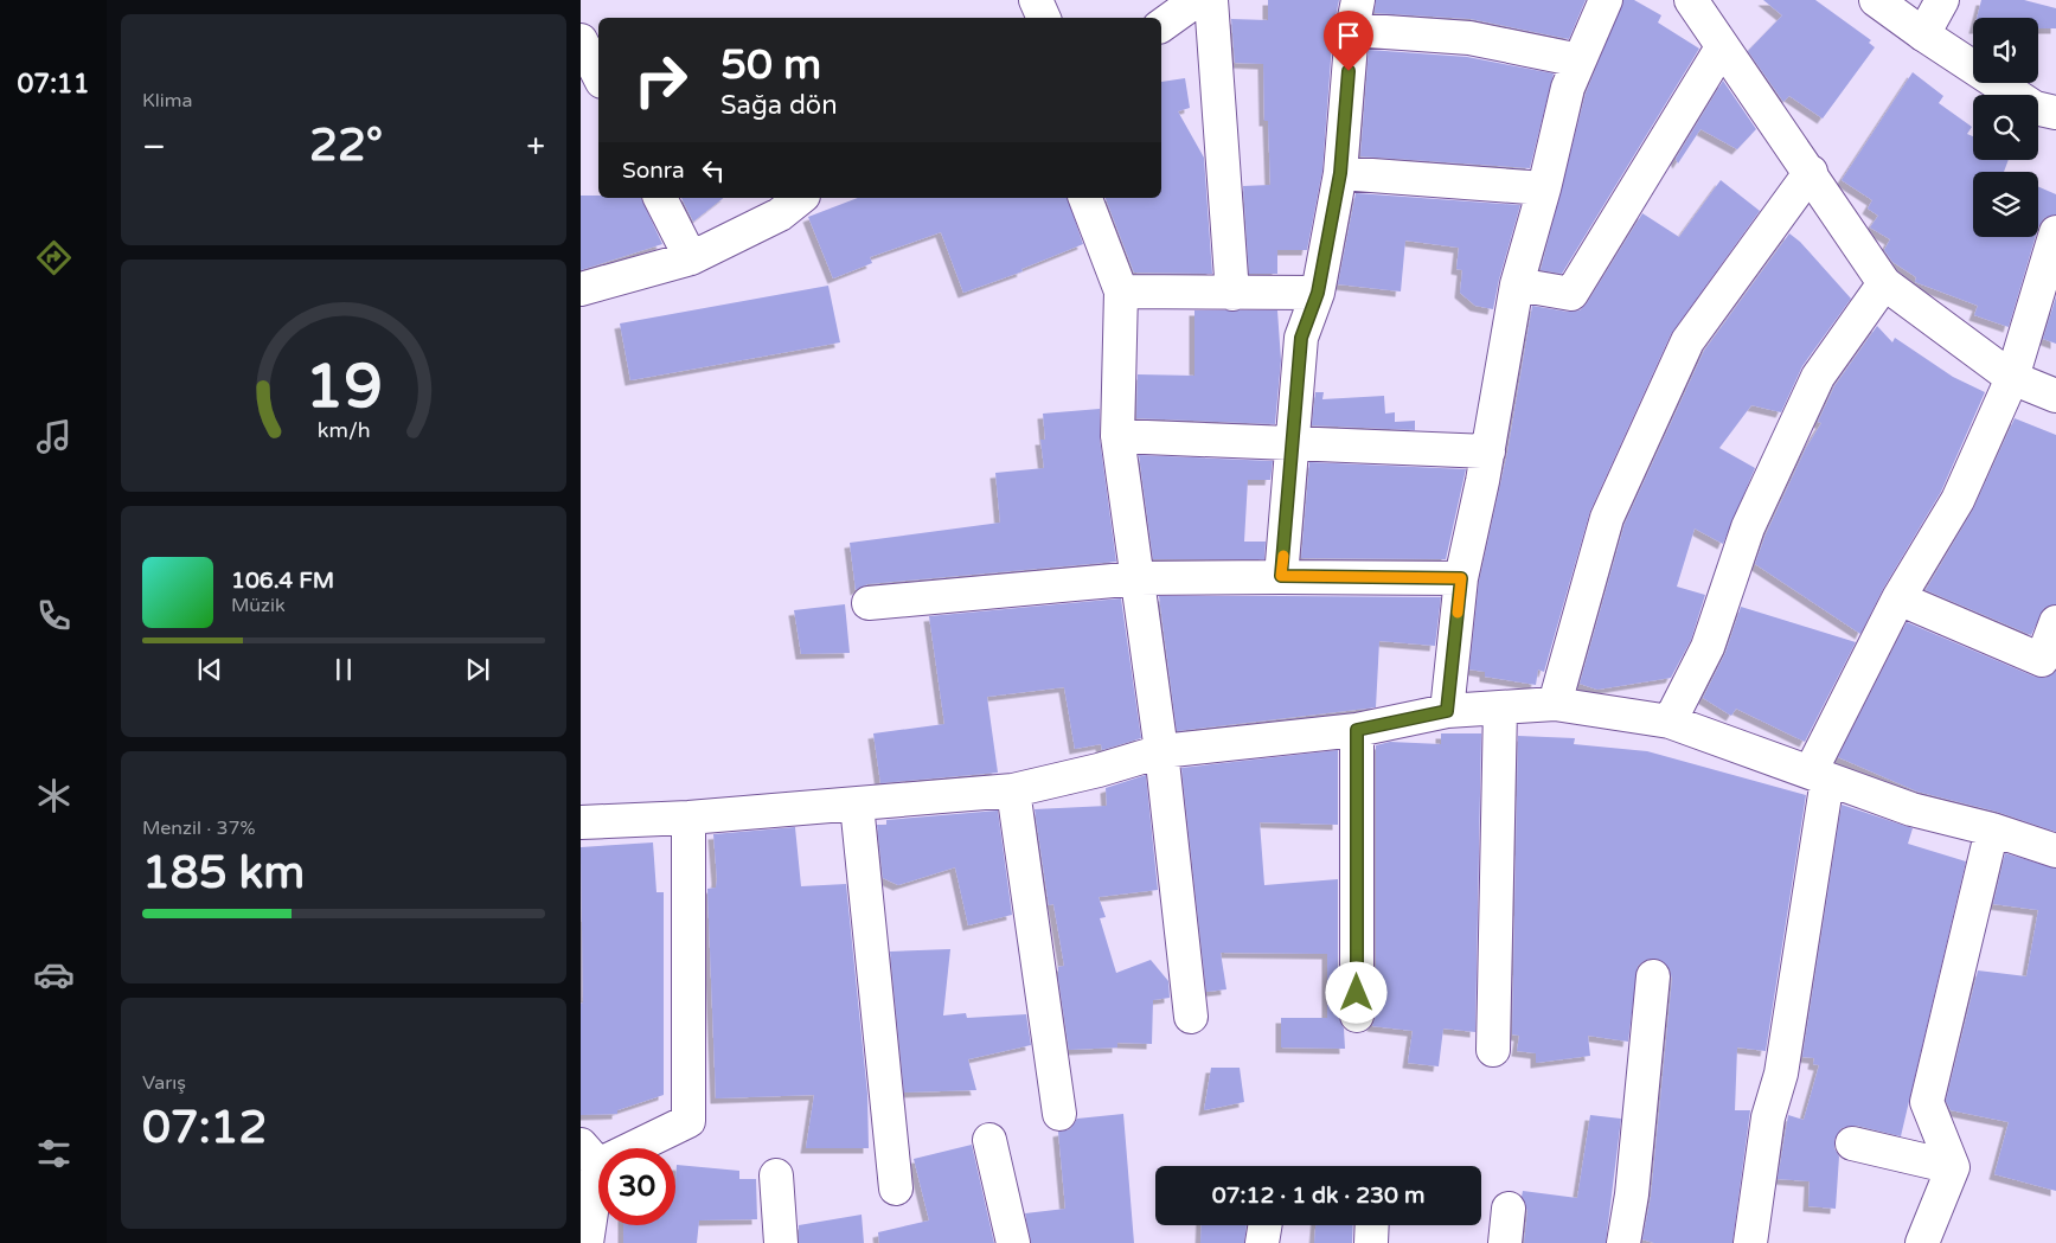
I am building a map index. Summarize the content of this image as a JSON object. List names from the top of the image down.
{
  "page": {
    "tabs": "07:11",
    "tile": [
      "Klima",
      ["Menzil · 37%", "185 km"],
      ["Varış", "07:12"]
    ],
    "turn": ["50 m", "Sağa dön"],
    "heat": ["−", "22°", "+"],
    "then": "Sonra",
    "song": ["106.4 FM", "Müzik"],
    "limit": "30",
    "trip": "07:12 · 1 dk · 230 m",
    "gauge": ["19", "km/h"]
  }
}
